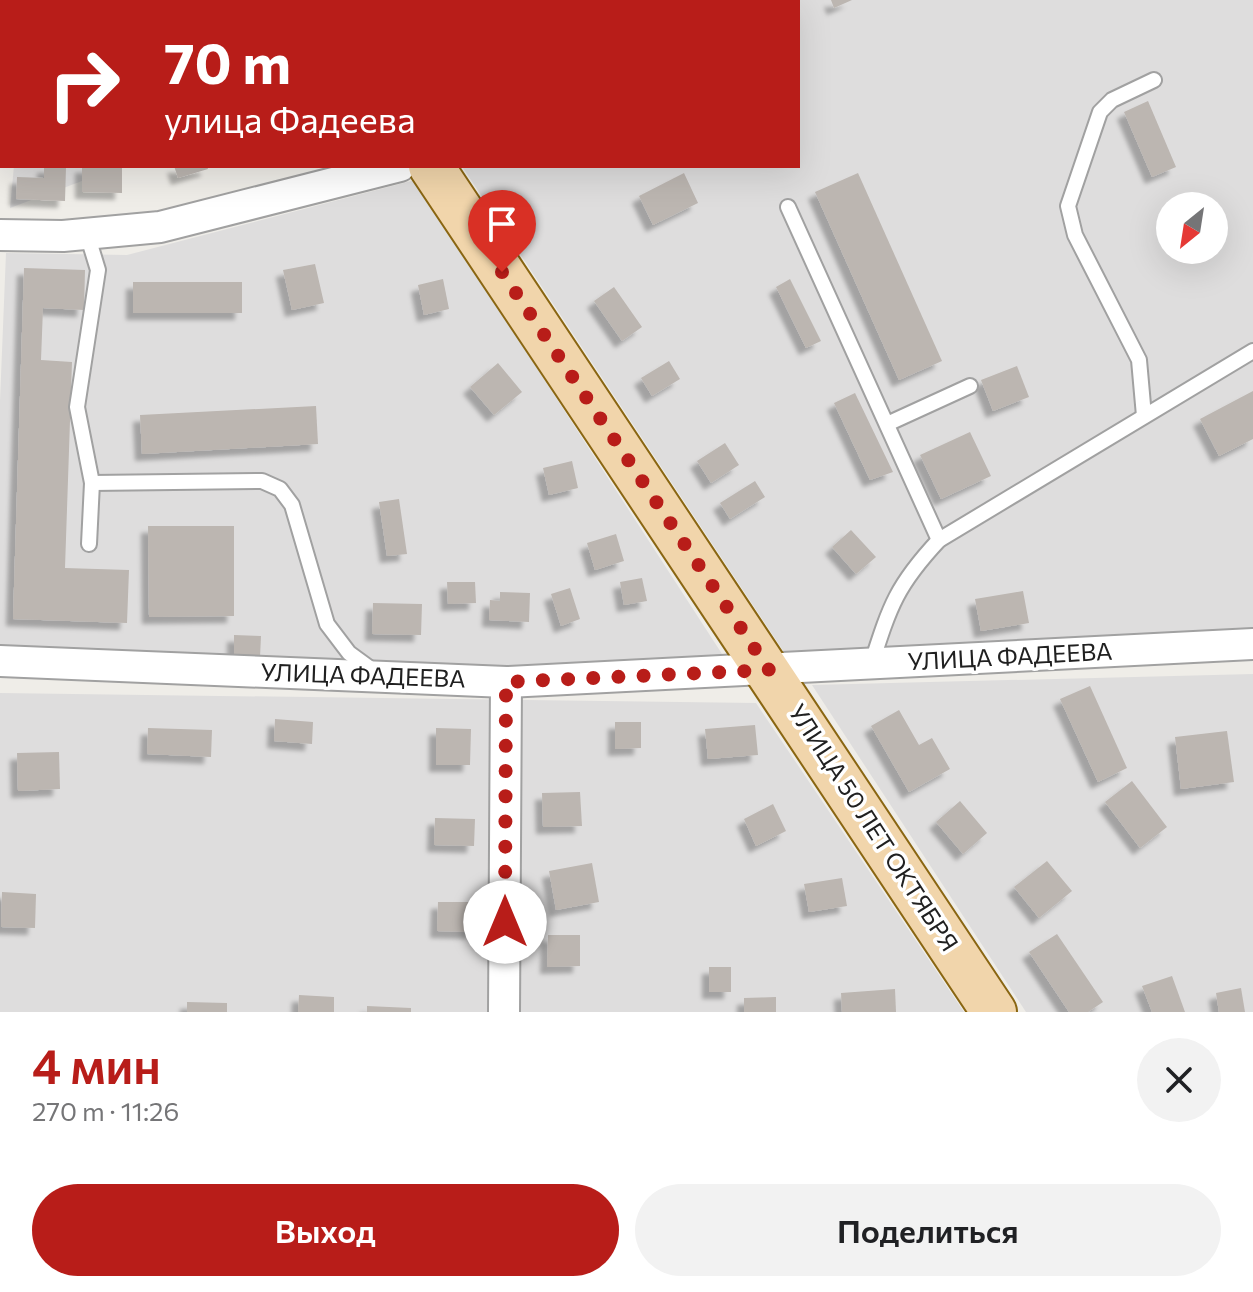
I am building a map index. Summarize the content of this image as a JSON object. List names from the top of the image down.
{
  "streets": {
    "main road": ["УЛИЦА 50 ЛЕТ ОКТЯБРЯ"],
    "street": ["УЛИЦА ФАДЕЕВА"]
  },
  "crossings": [
    ["УЛИЦА ФАДЕЕВА", "УЛИЦА 50 ЛЕТ ОКТЯБРЯ"]
  ],
  "north": "bottom left",
  "page": {
    "turn": ["70 m", "улица Фадеева"],
    "heading": ["4 мин", "270 m · 11:26"],
    "buttons": ["Выход", "Поделиться"]
  }
}
